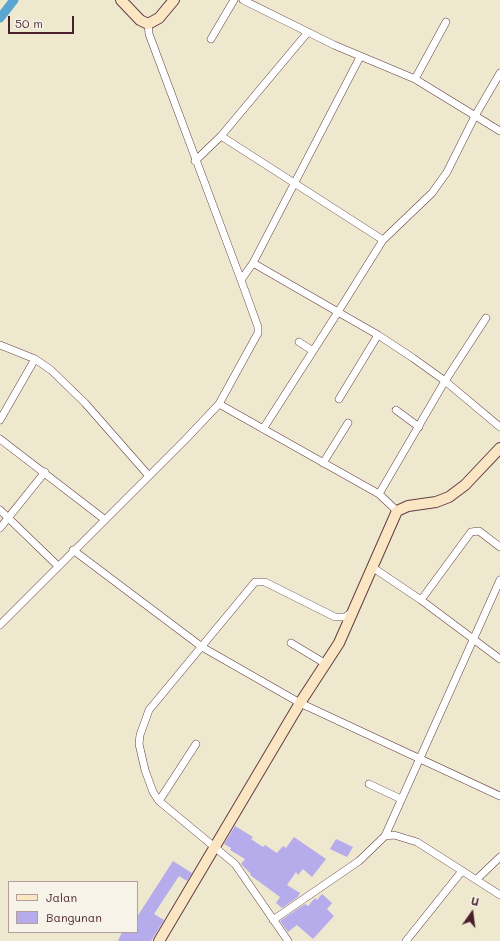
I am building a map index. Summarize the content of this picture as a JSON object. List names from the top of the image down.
{
  "legend": ["Jalan", "Bangunan"],
  "scale_bar": "50 m",
  "north": "top"
}
